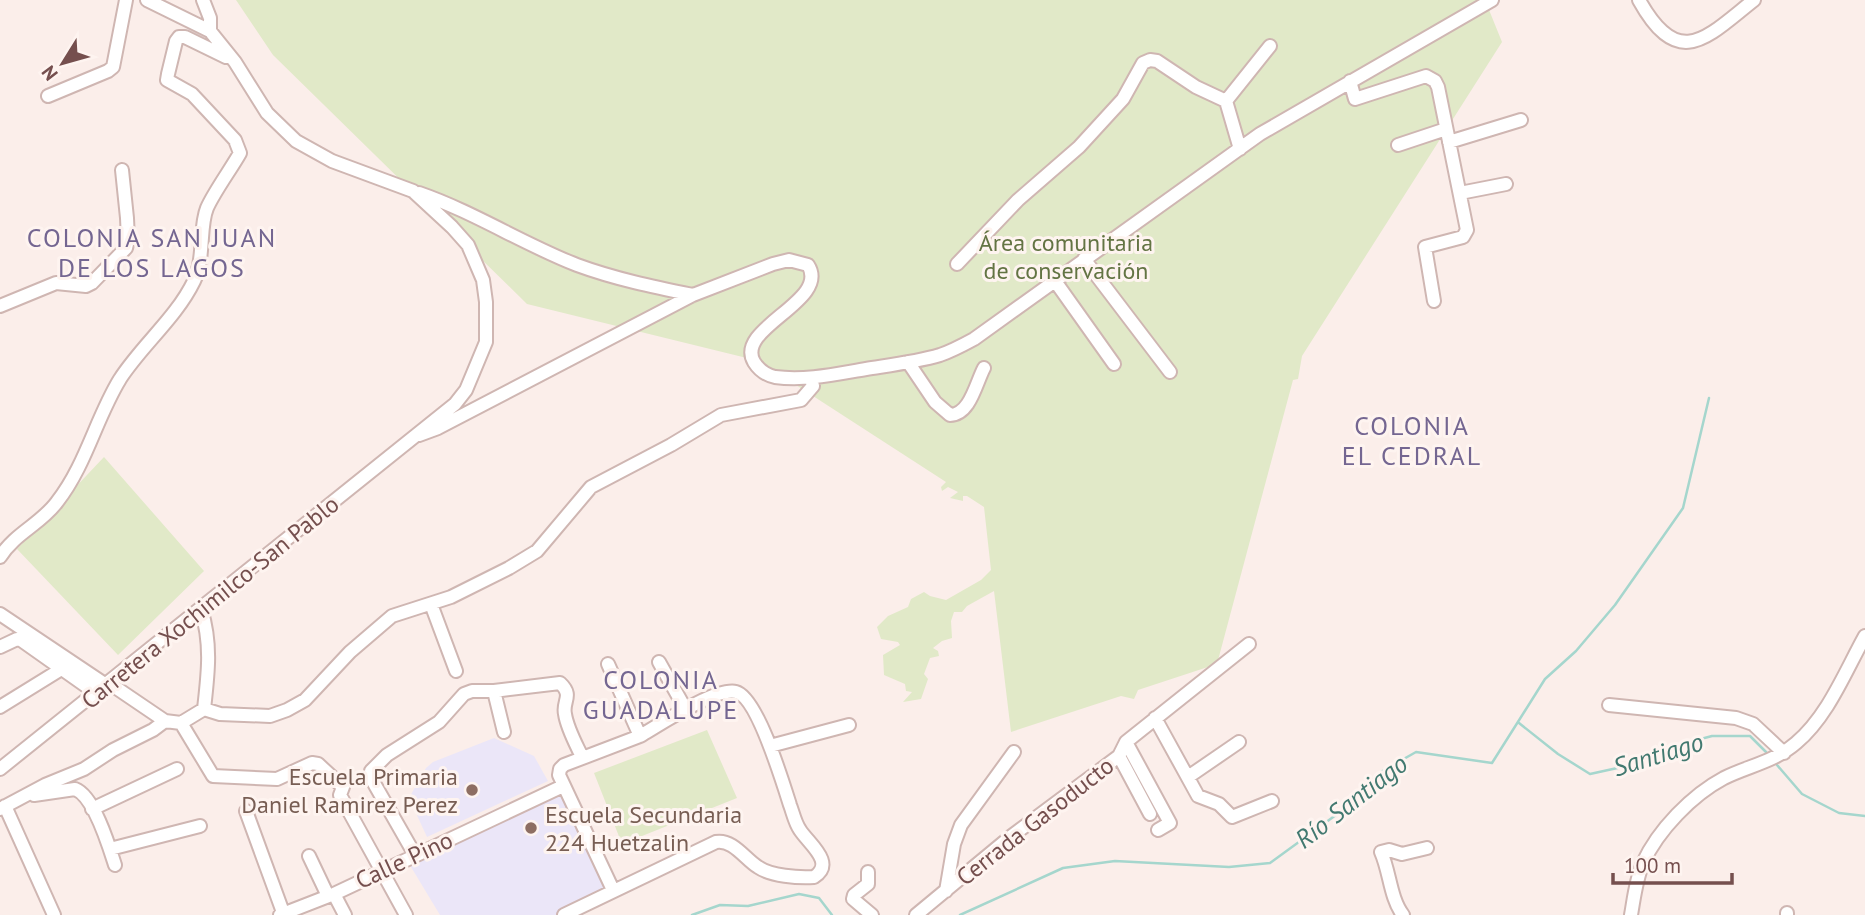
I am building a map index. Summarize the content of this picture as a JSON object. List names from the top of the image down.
{
  "streets": {
    "street": ["Carretera Xochimilco-San Pablo", "Cerrada Gasoducto", "Calle Pino"]
  },
  "districts": ["COLONIA SAN JUAN DE LOS LAGOS", "COLONIA EL CEDRAL", "COLONIA GUADALUPE"],
  "water": ["Santiago", "Río Santiago"],
  "parks": ["Área comunitaria de conservación"],
  "places": ["Escuela Primaria Daniel Ramirez Perez", "Escuela Secundaria 224 Huetzalin"],
  "scale_bar": "100 m",
  "north": "bottom left"
}
